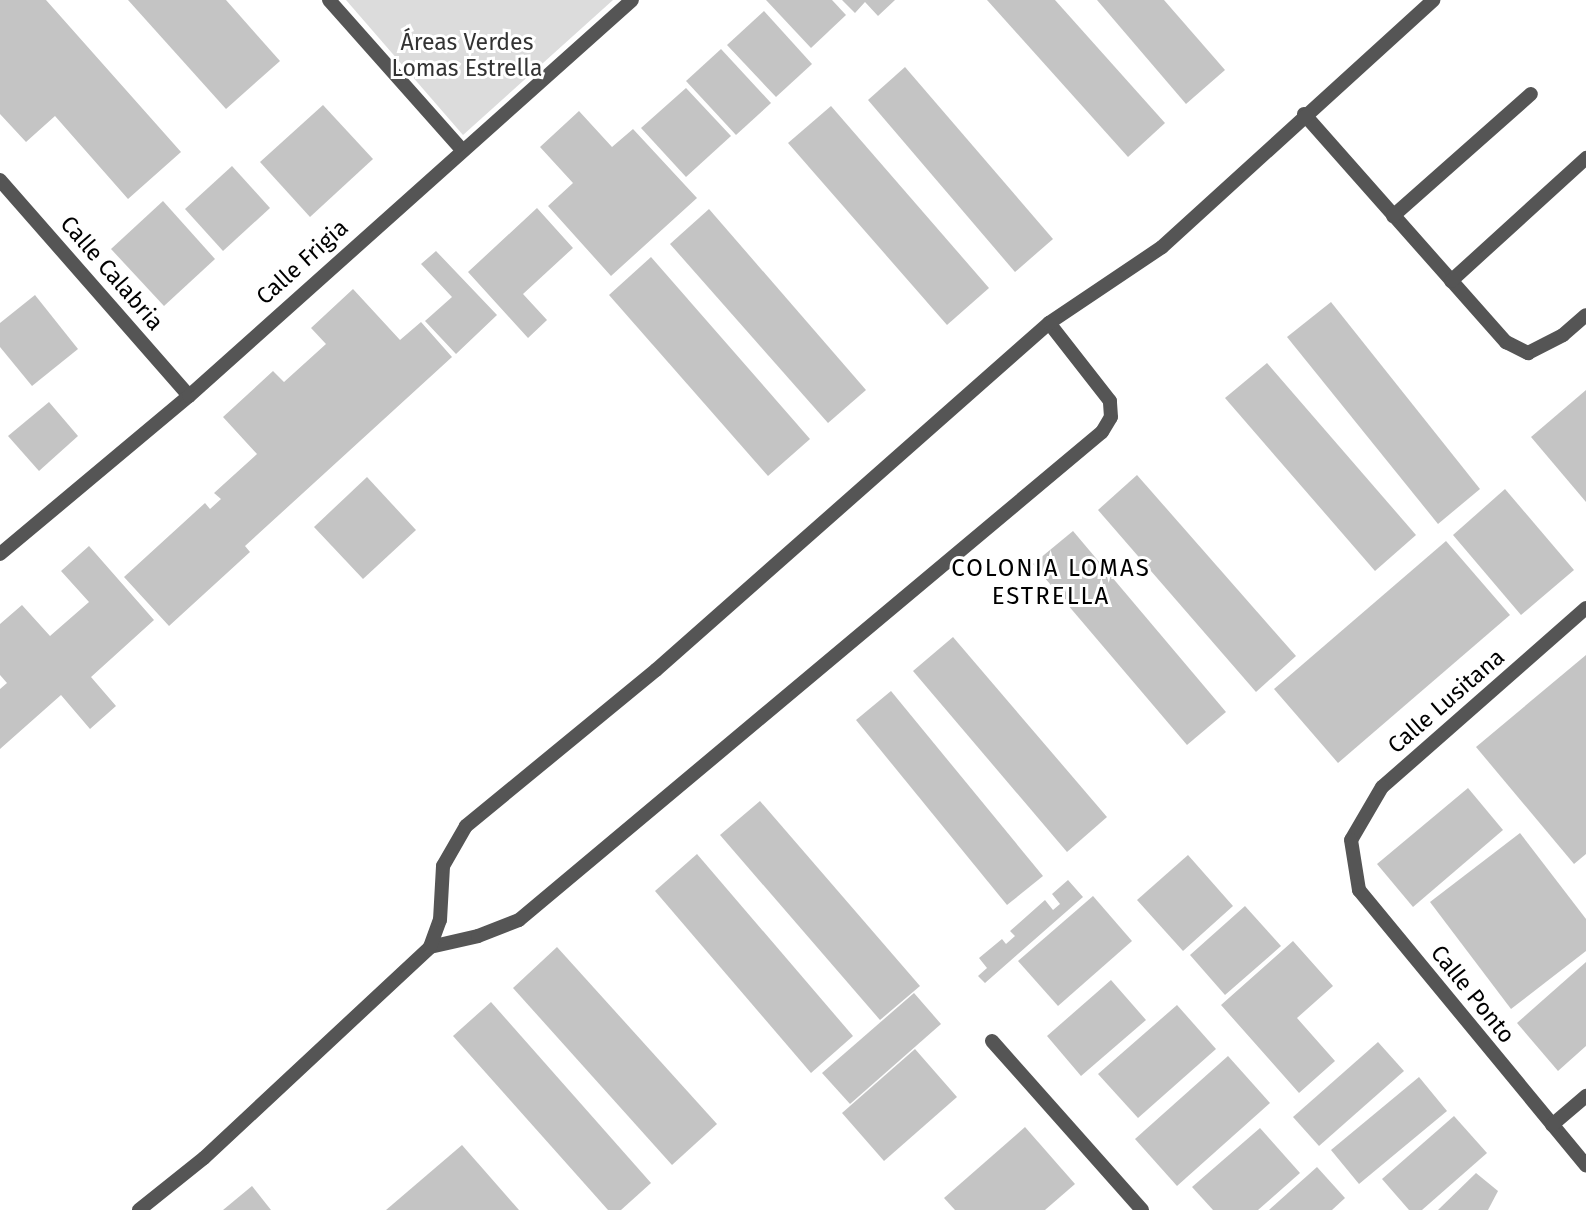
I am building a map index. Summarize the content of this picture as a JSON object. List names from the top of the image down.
{
  "streets": {
    "street": [
      "Calle Frigia",
      "Calle Calabria",
      "Calle Lusitana",
      "Calle Ponto"
    ]
  },
  "crossings": [
    ["Calle Frigia", "Calle Calabria"],
    ["Calle Lusitana", "Calle Ponto"]
  ],
  "districts": ["COLONIA LOMAS ESTRELLA"],
  "parks": ["Áreas Verdes Lomas Estrella"]
}
